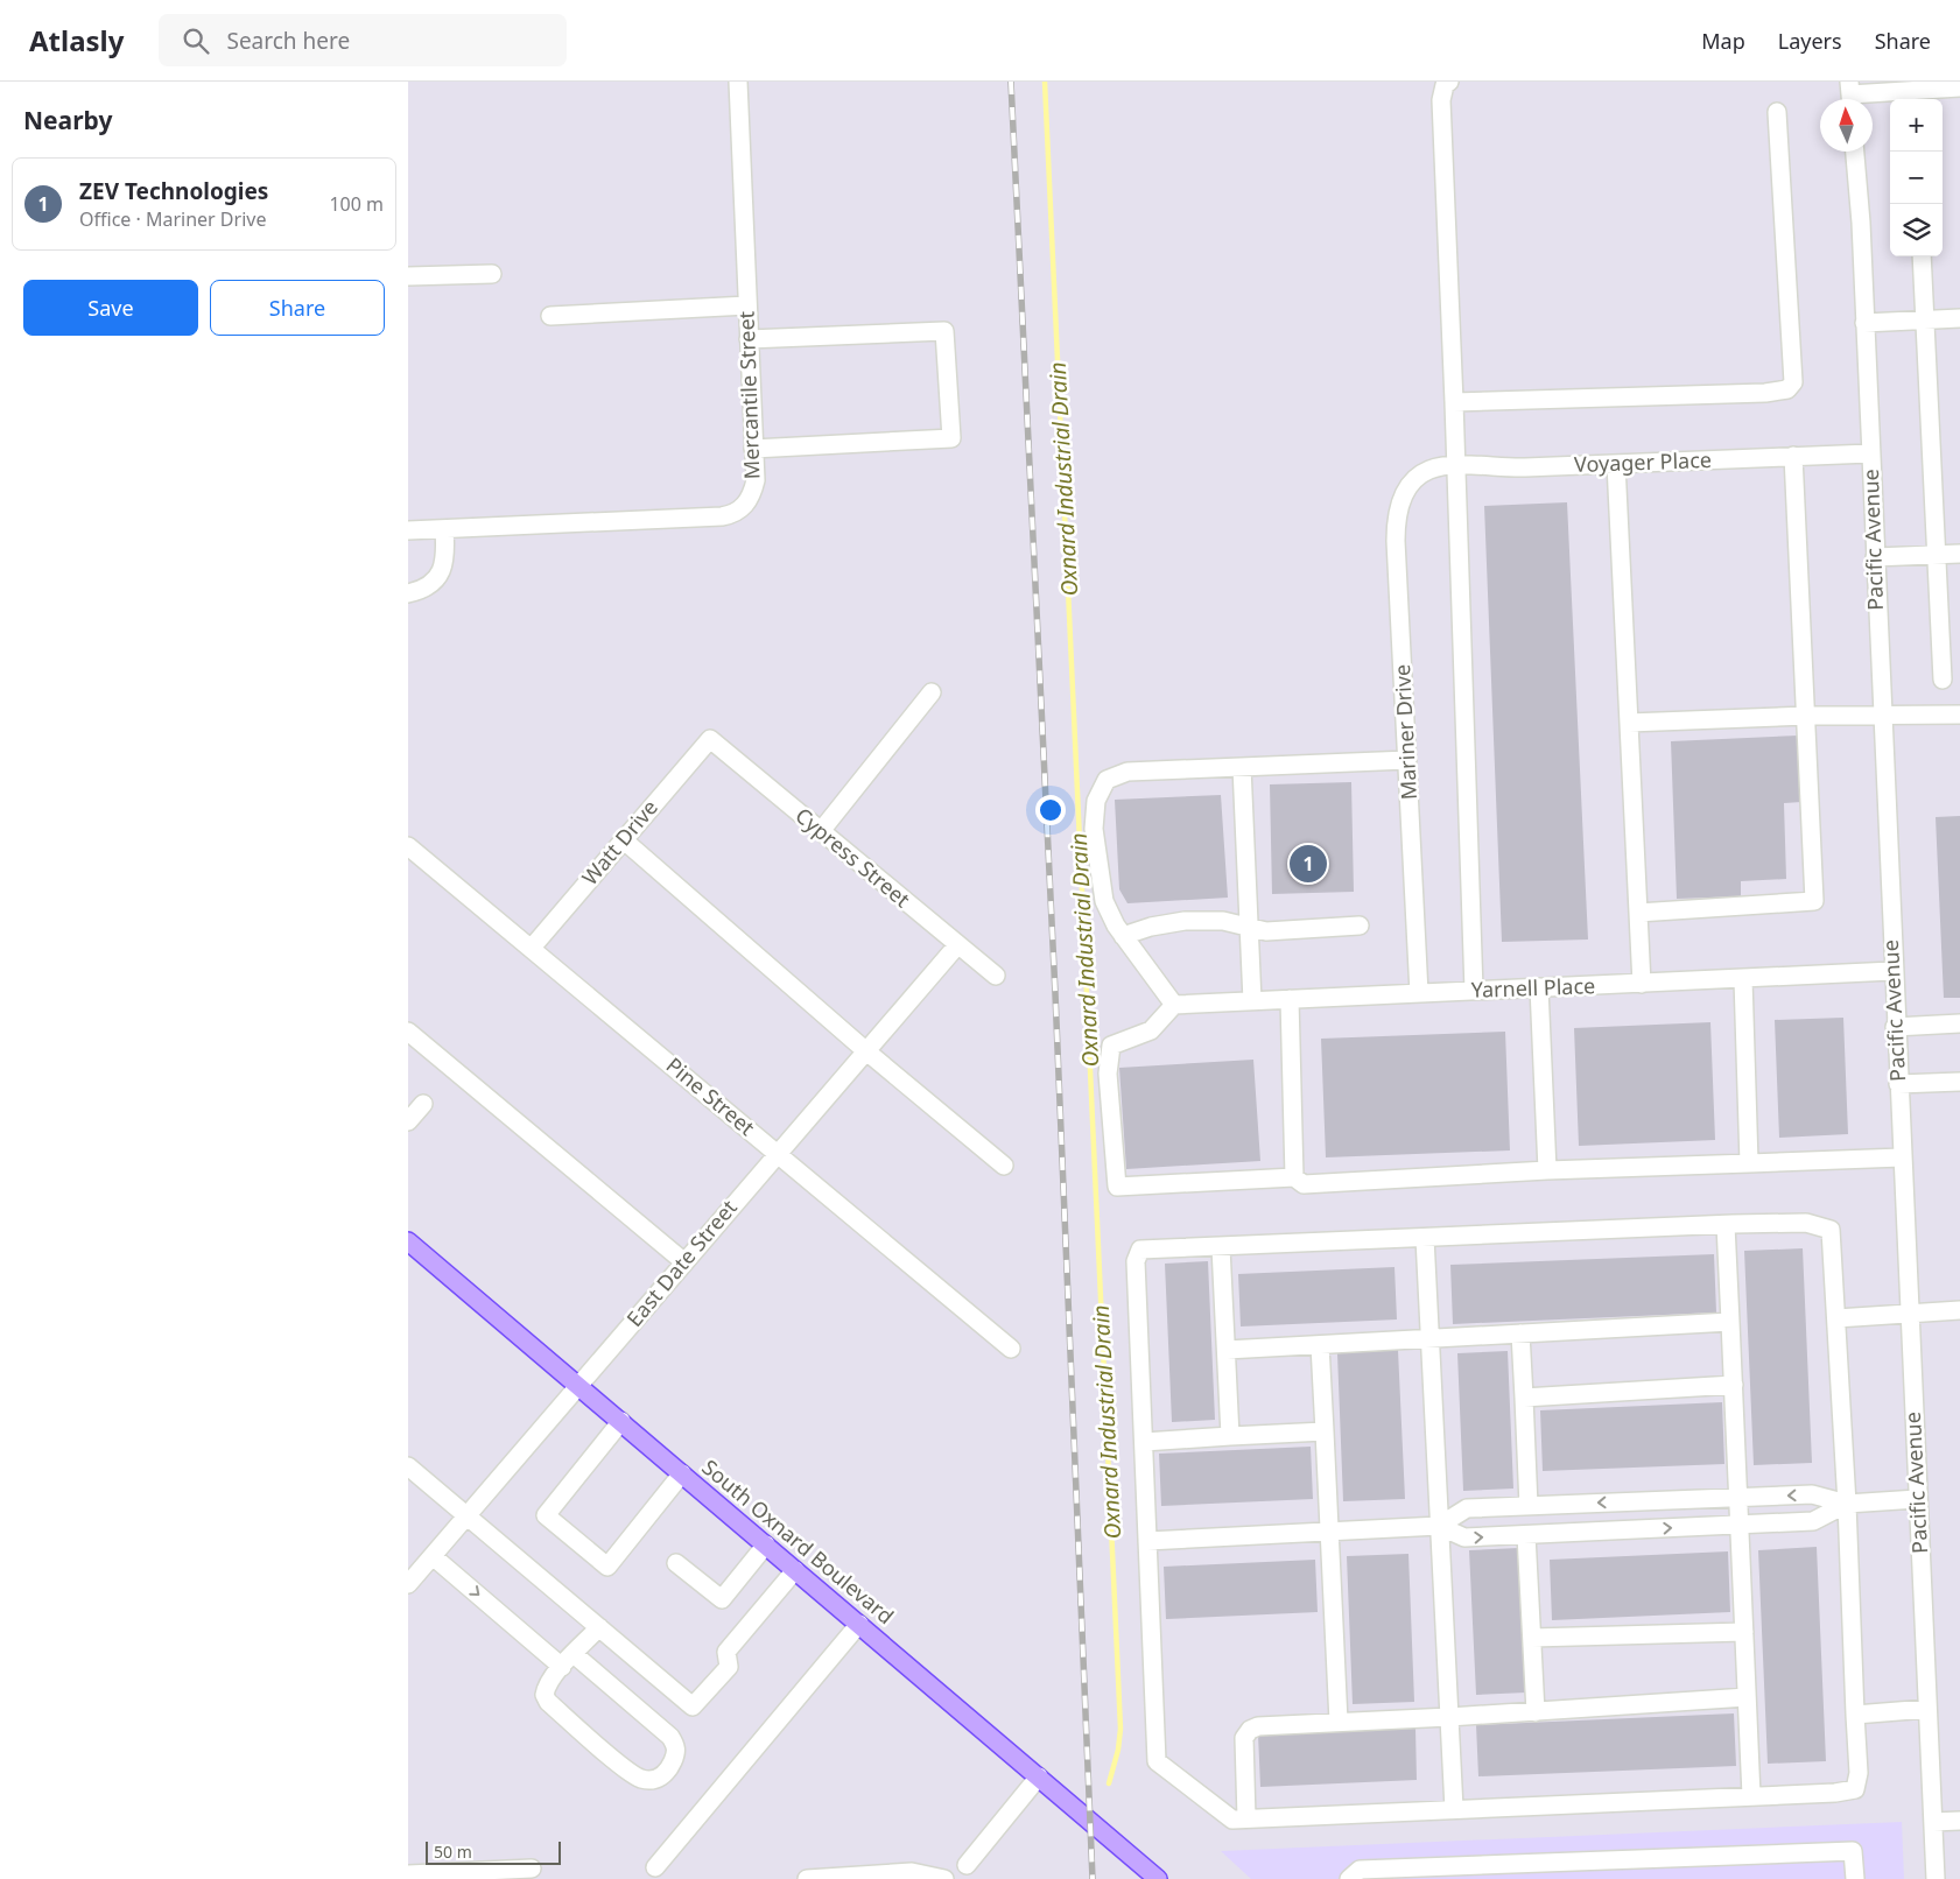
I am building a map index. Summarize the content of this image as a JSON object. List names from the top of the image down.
{
  "streets": {
    "main road": ["South Oxnard Boulevard"],
    "street": [
      "Mercantile Street",
      "Voyager Place",
      "Pacific Avenue",
      "Mariner Drive",
      "Watt Drive",
      "Cypress Street",
      "Yarnell Place",
      "Pine Street",
      "East Date Street"
    ]
  },
  "crossings": [
    ["Voyager Place", "Pacific Avenue"],
    ["Voyager Place", "Mariner Drive"],
    ["Pacific Avenue", "Yarnell Place"],
    ["Mariner Drive", "Yarnell Place"],
    ["Watt Drive", "Cypress Street"],
    ["Watt Drive", "Pine Street"],
    ["Cypress Street", "East Date Street"],
    ["Pine Street", "East Date Street"],
    ["East Date Street", "South Oxnard Boulevard"]
  ],
  "water": ["Oxnard Industrial Drain"],
  "scale_bar": "50 m",
  "north": "top",
  "page": {
    "header": "Atlasly",
    "search": "Search here",
    "nav": ["Map", "Layers", "Share"],
    "heading": "Nearby",
    "map_buttons": ["+", "−"],
    "list": [
      {
        "mark": "1",
        "name": "ZEV Technologies",
        "note": "Office · Mariner Drive",
        "value": "100 m"
      }
    ],
    "buttons": ["Save", "Share"],
    "pins": "1",
    "scale": "50 m"
  }
}
